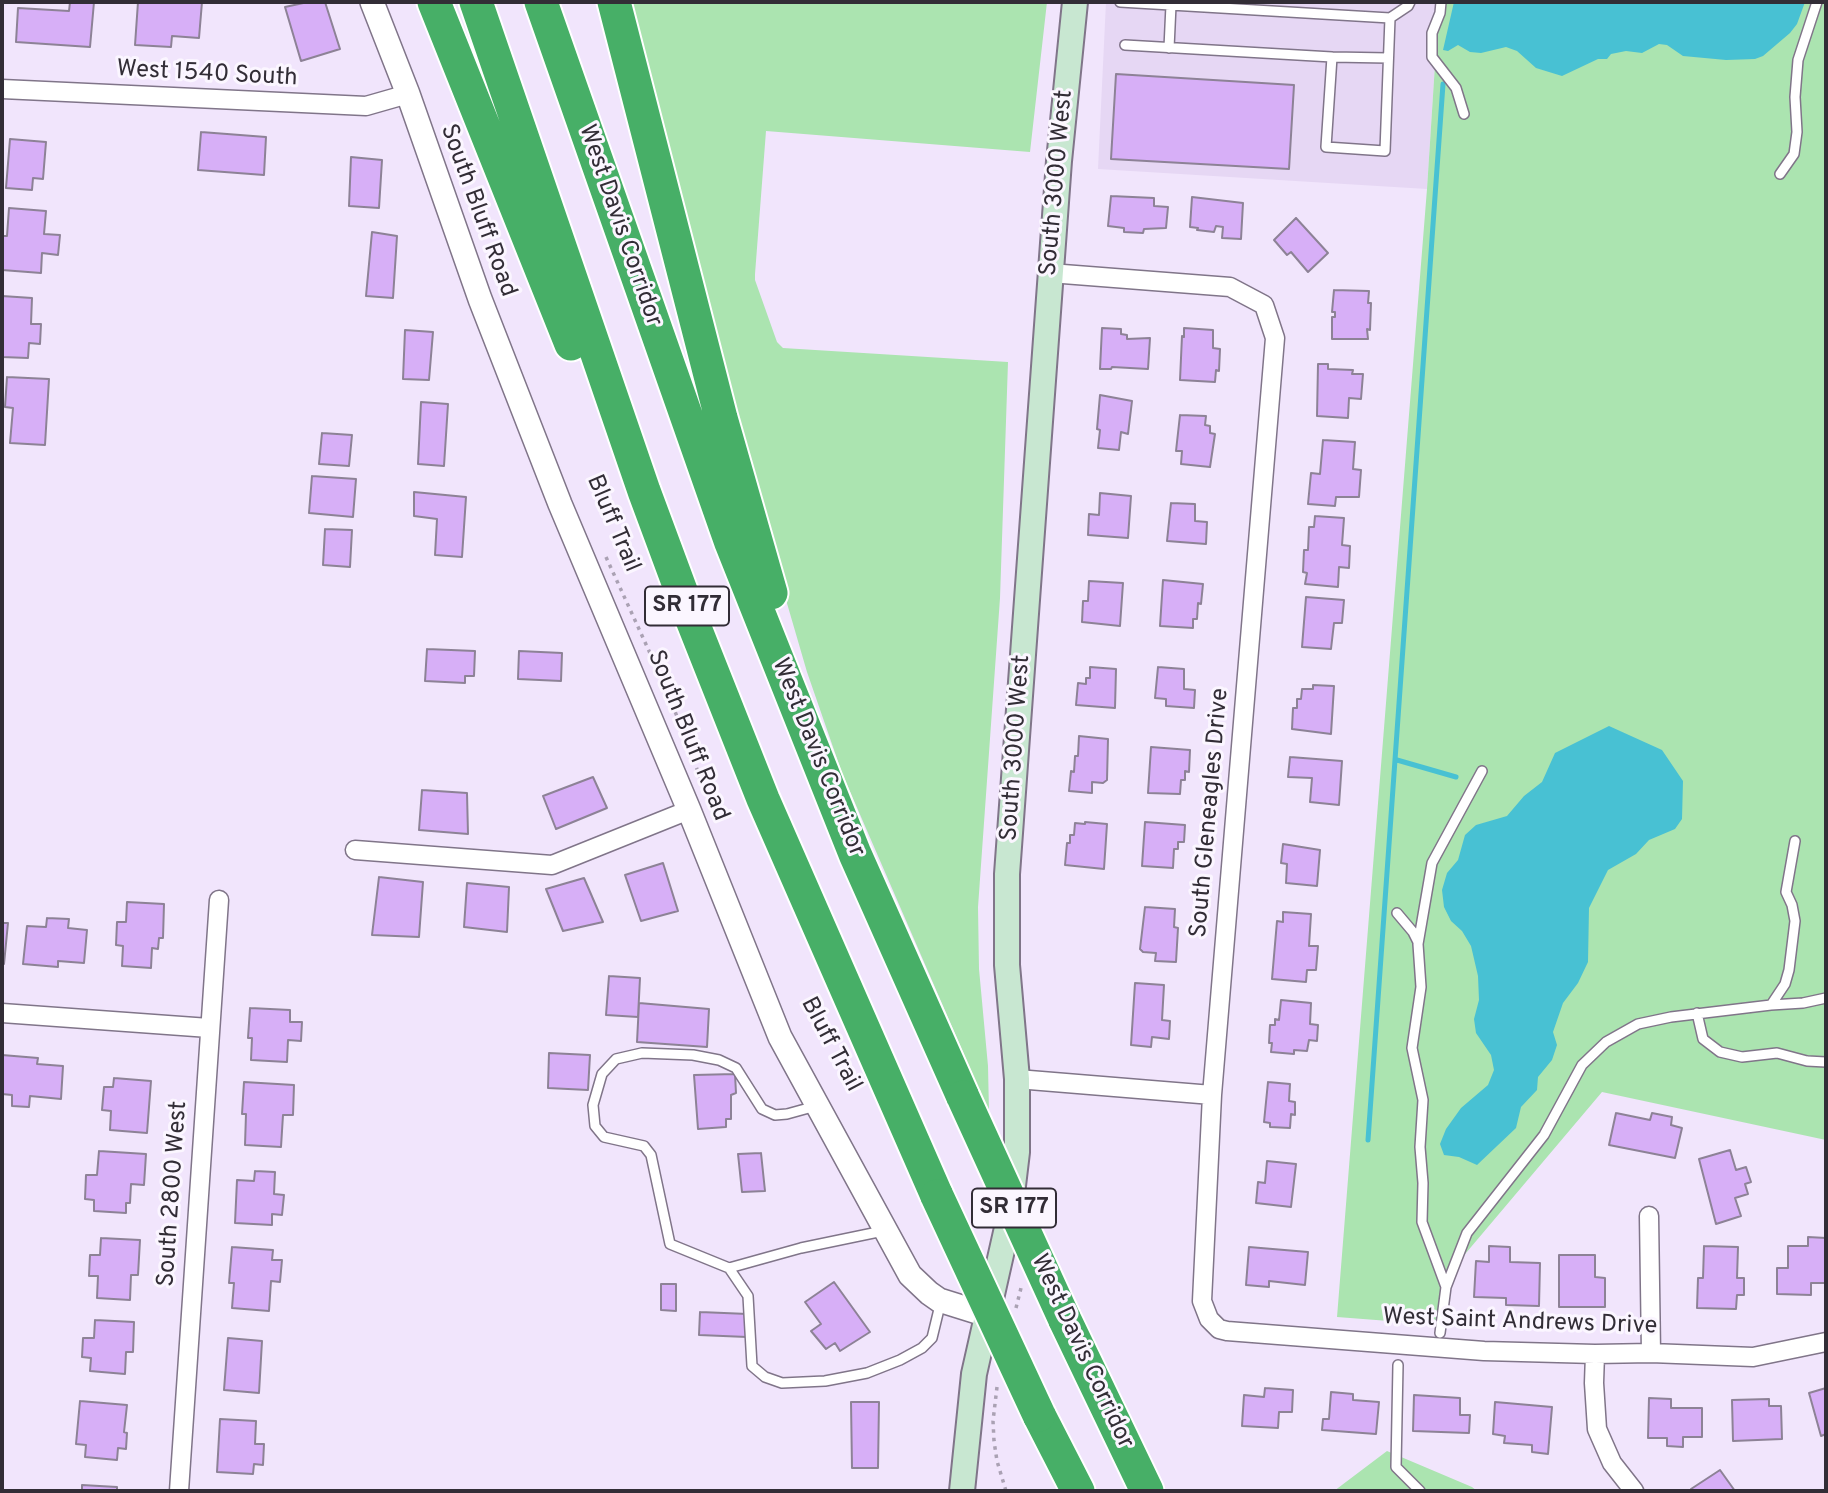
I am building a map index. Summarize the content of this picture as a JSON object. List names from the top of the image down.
{
  "streets": {
    "highway": ["West Davis Corridor", "SR 177"],
    "main road": ["South 3000 West"],
    "street": [
      "West 1540 South",
      "South Bluff Road",
      "South Gleneagles Drive",
      "South 2800 West",
      "West Saint Andrews Drive"
    ],
    "path": ["Bluff Trail"]
  },
  "crossings": [
    ["West 1540 South", "South Bluff Road"],
    ["South 3000 West", "South Bluff Road"],
    ["South 3000 West", "South Gleneagles Drive"],
    ["South Bluff Road", "Bluff Trail"],
    ["South Gleneagles Drive", "West Saint Andrews Drive"]
  ]
}
